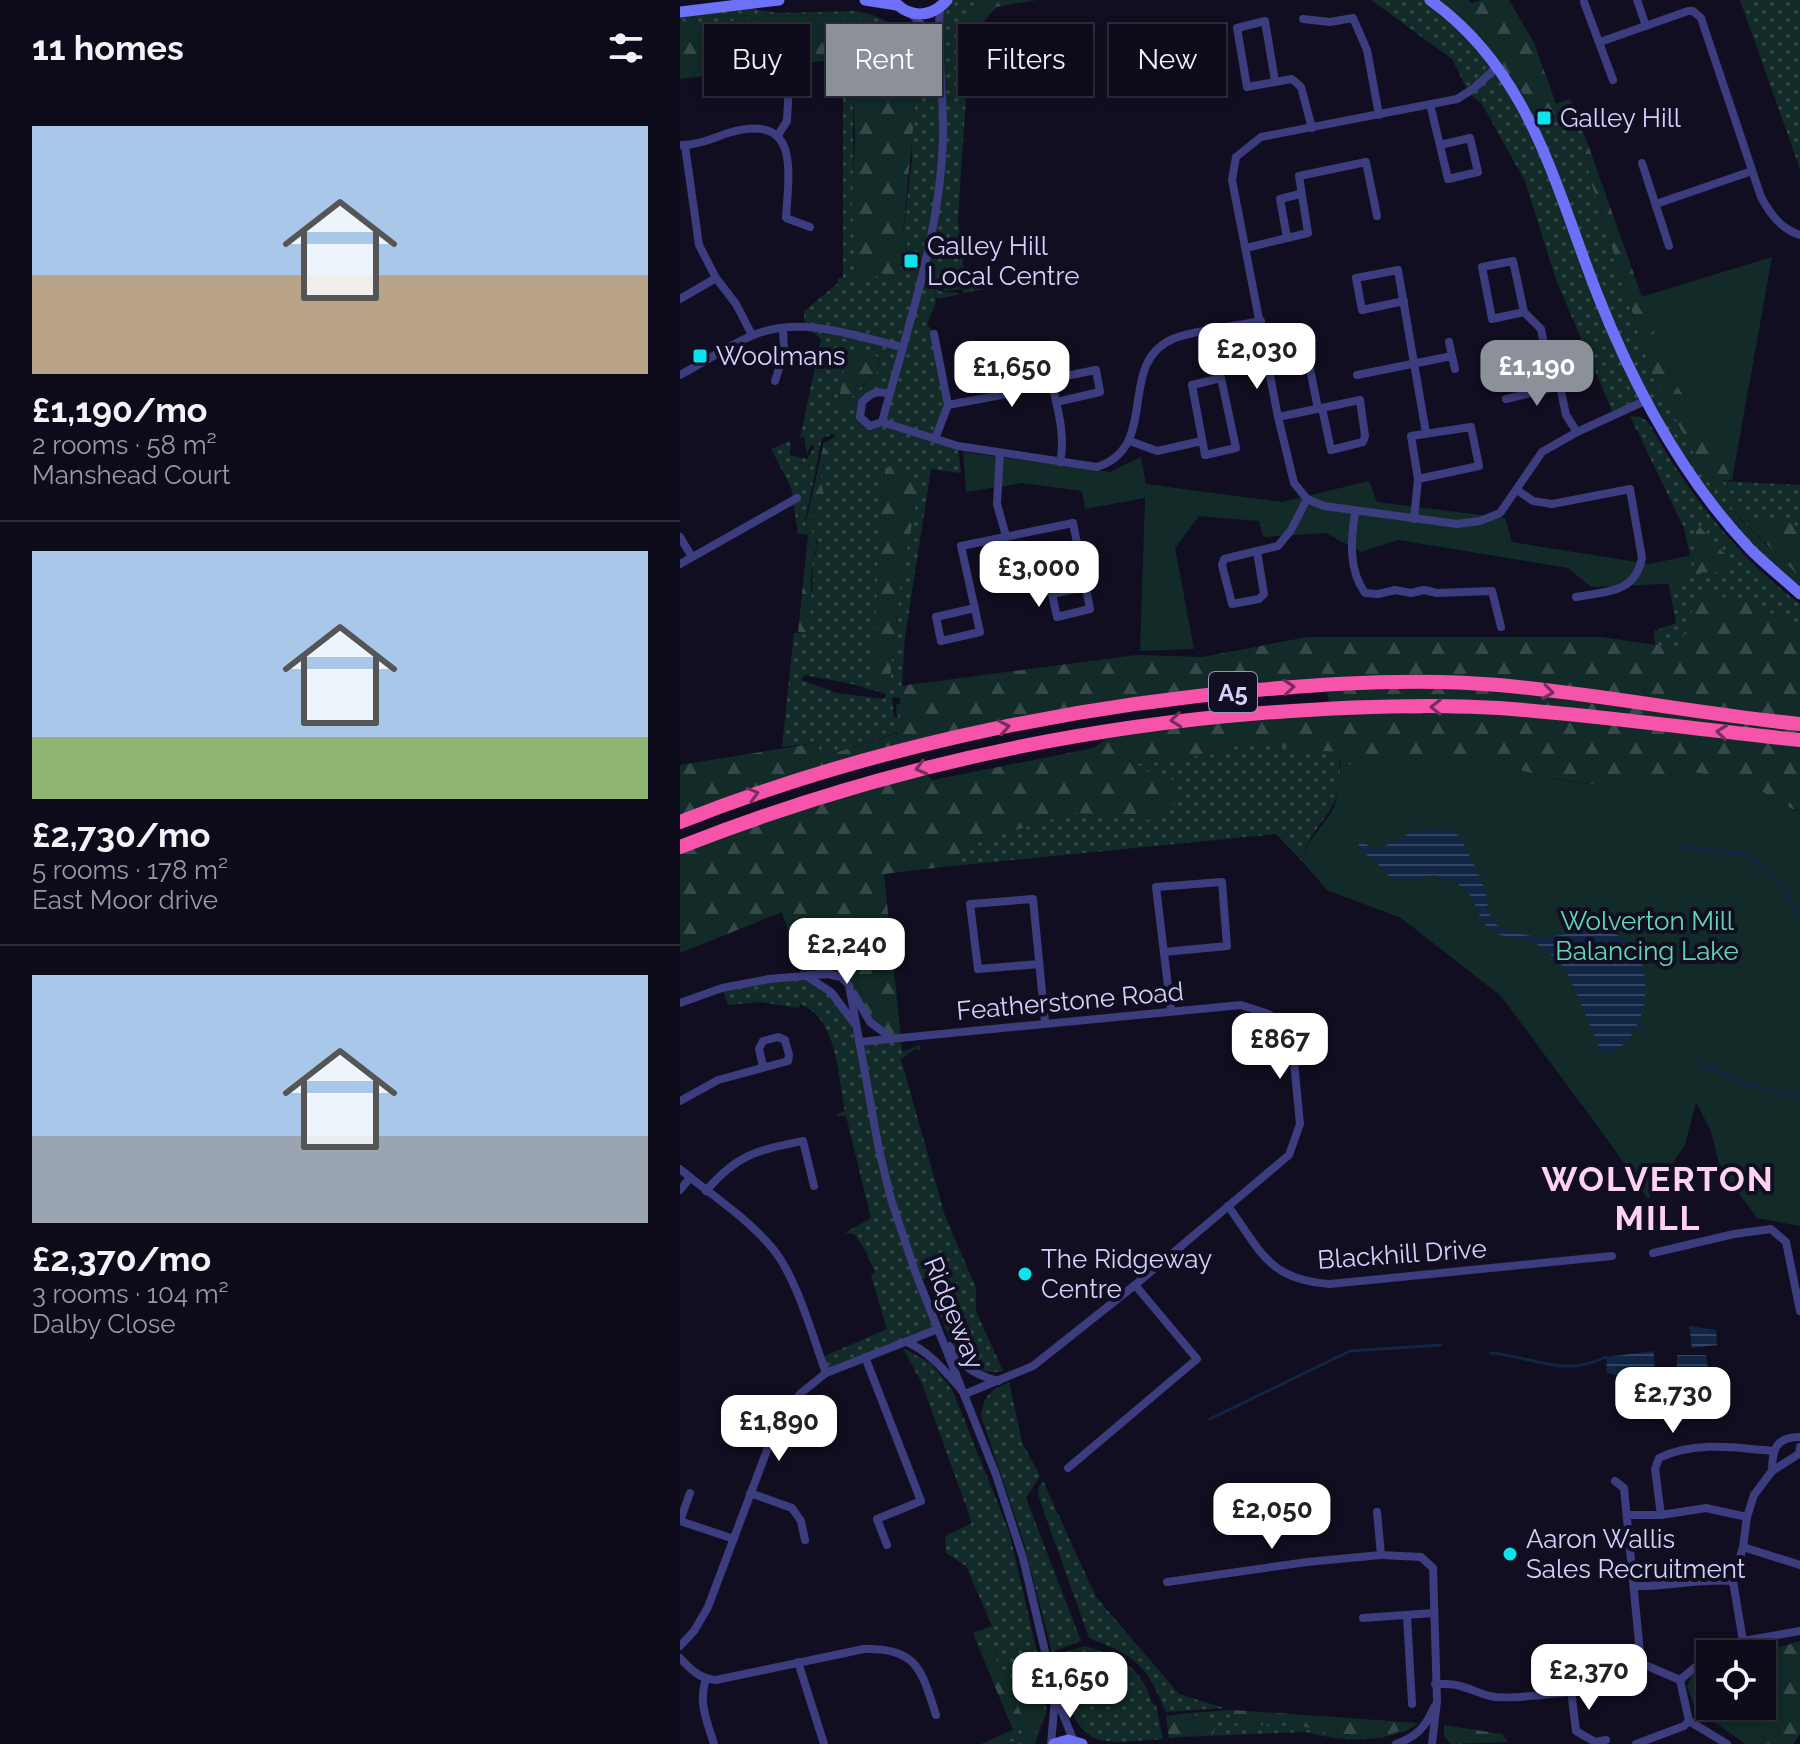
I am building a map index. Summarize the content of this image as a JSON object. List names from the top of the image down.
{
  "streets": {
    "highway": ["A5"],
    "street": ["Featherstone Road", "Blackhill Drive", "Ridgeway"]
  },
  "crossings": [
    ["Featherstone Road", "Blackhill Drive"],
    ["Featherstone Road", "Ridgeway"]
  ],
  "districts": ["WOLVERTON MILL"],
  "parks": ["Wolverton Mill Balancing Lake"],
  "places": {
    "transit": ["Galley Hill", "Galley Hill Local Centre", "Woolmans"],
    "other": ["The Ridgeway Centre", "Aaron Wallis Sales Recruitment"]
  },
  "page": {
    "heading": "11 homes",
    "chip": [
      "Buy",
      "Rent",
      "Filters",
      "New"
    ],
    "list": [
      {
        "name": "£1,190/mo",
        "note": "2 rooms · 58 m² · Manshead Court"
      },
      {
        "name": "£2,730/mo",
        "note": "5 rooms · 178 m² · East Moor drive"
      },
      {
        "name": "£2,370/mo",
        "note": "3 rooms · 104 m² · Dalby Close"
      }
    ],
    "price": [
      "£2,030",
      "£1,190",
      "£1,650",
      "£3,000",
      "£2,240",
      "£867",
      "£2,730",
      "£1,890",
      "£2,050",
      "£2,370",
      "£1,650"
    ]
  }
}
